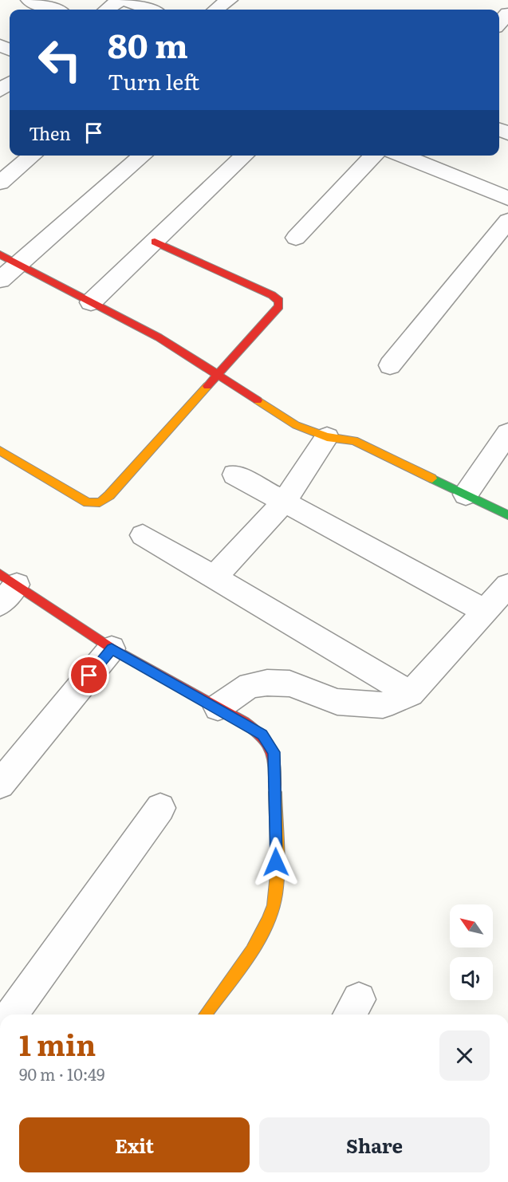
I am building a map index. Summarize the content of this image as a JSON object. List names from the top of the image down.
{
  "north": "top left",
  "page": {
    "turn": ["80 m", "Turn left"],
    "then": "Then",
    "heading": ["1 min", "90 m · 10:49"],
    "buttons": ["Exit", "Share"]
  }
}
